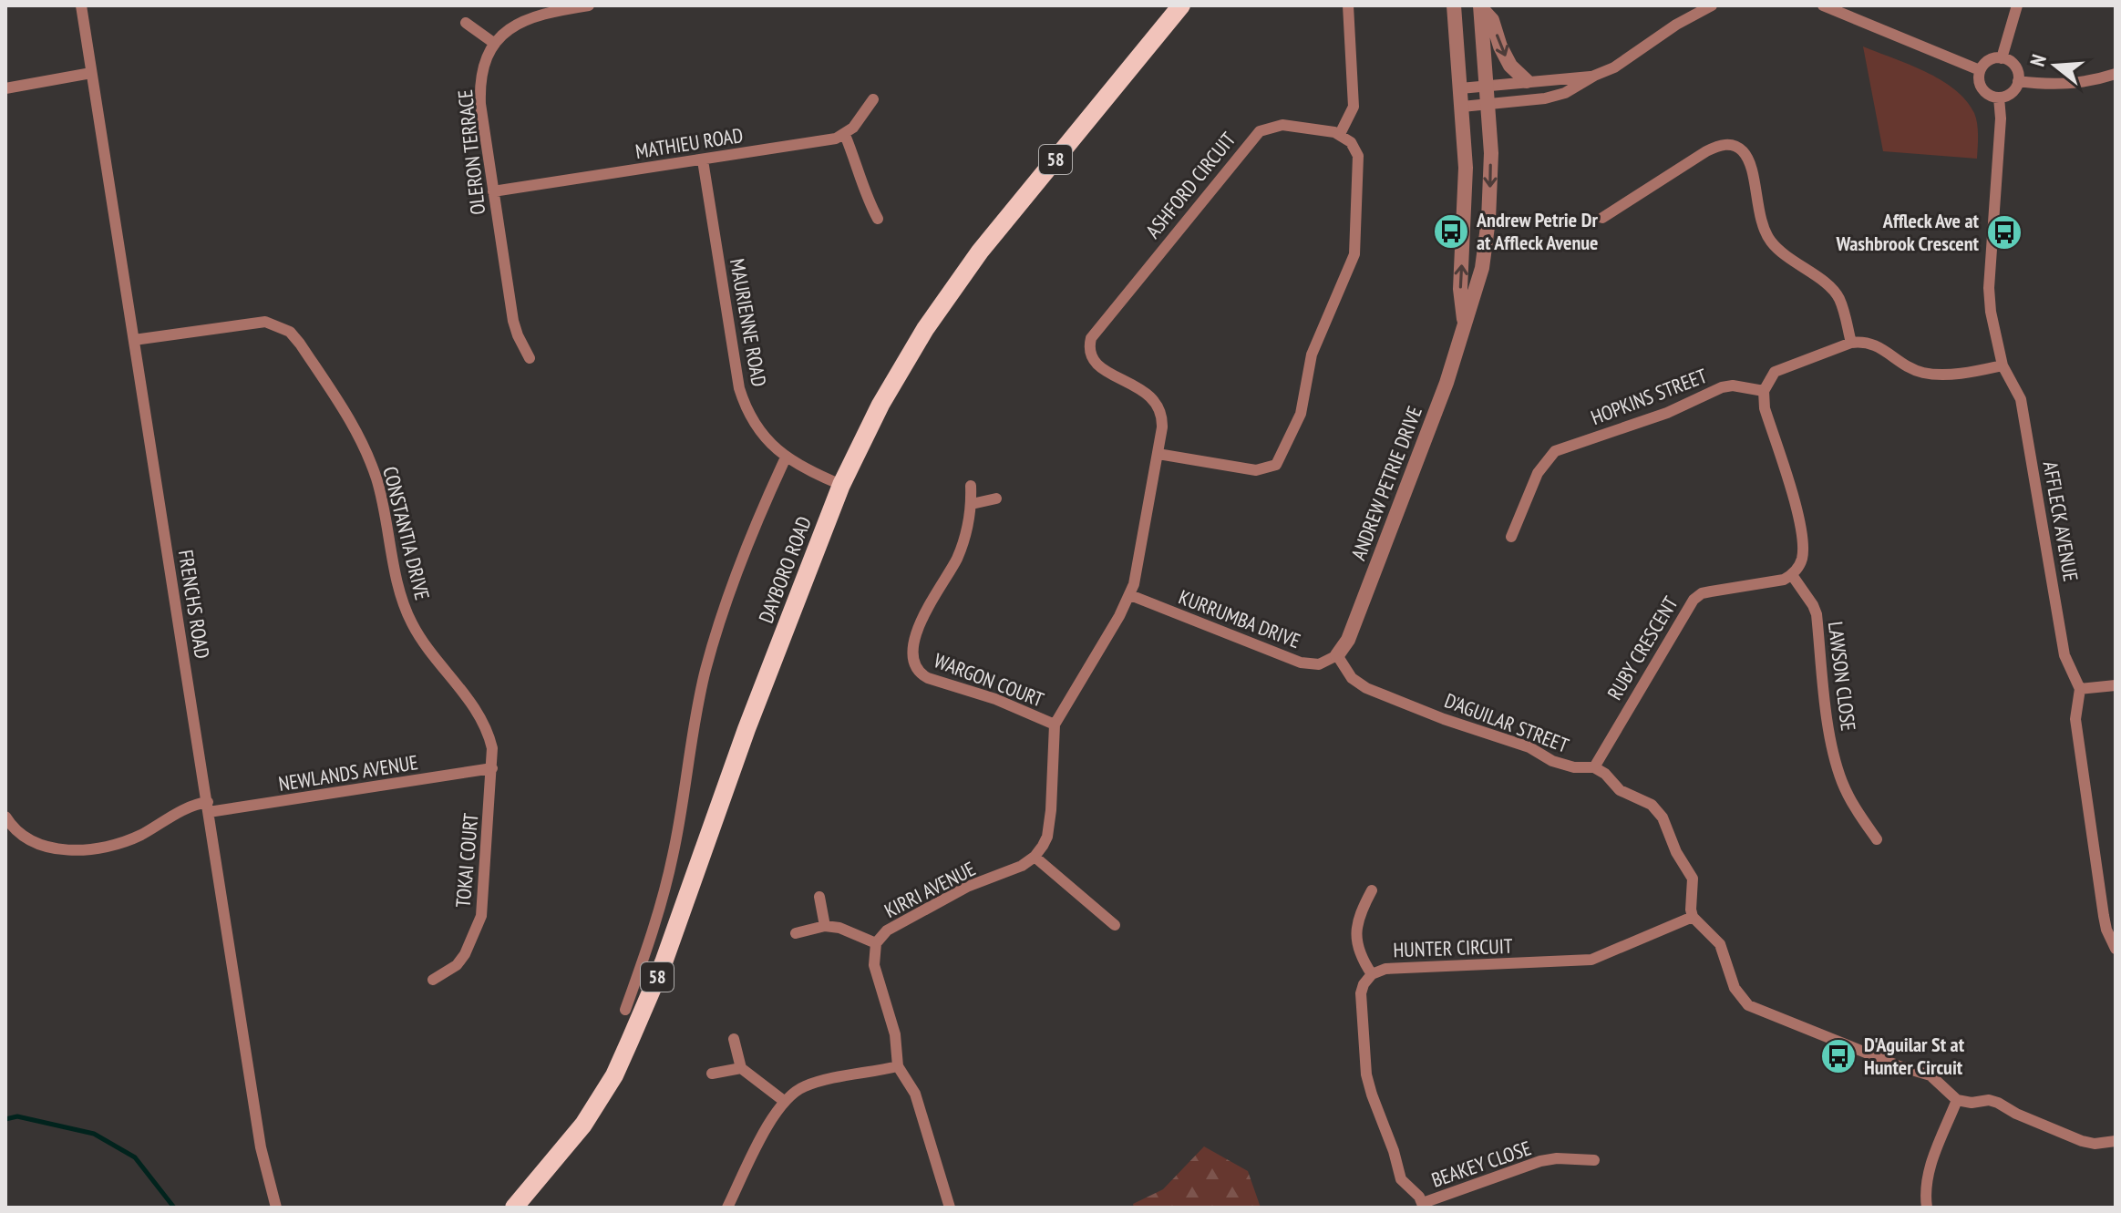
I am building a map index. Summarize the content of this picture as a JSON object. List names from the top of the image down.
{
  "streets": {
    "main road": ["58", "DAYBORO ROAD"],
    "street": [
      "MATHIEU ROAD",
      "OLERON TERRACE",
      "ASHFORD CIRCUIT",
      "MAURIENNE ROAD",
      "HOPKINS STREET",
      "ANDREW PETRIE DRIVE",
      "AFFLECK AVENUE",
      "CONSTANTIA DRIVE",
      "FRENCHS ROAD",
      "KURRUMBA DRIVE",
      "RUBY CRESCENT",
      "LAWSON CLOSE",
      "WARGON COURT",
      "D'AGUILAR STREET",
      "NEWLANDS AVENUE",
      "TOKAI COURT",
      "KIRRI AVENUE",
      "HUNTER CIRCUIT",
      "BEAKEY CLOSE"
    ]
  },
  "crossings": [
    ["MATHIEU ROAD", "OLERON TERRACE"],
    ["MATHIEU ROAD", "MAURIENNE ROAD"],
    ["ASHFORD CIRCUIT", "KURRUMBA DRIVE"],
    ["MAURIENNE ROAD", "DAYBORO ROAD"],
    ["ANDREW PETRIE DRIVE", "KURRUMBA DRIVE"],
    ["ANDREW PETRIE DRIVE", "D'AGUILAR STREET"],
    ["CONSTANTIA DRIVE", "FRENCHS ROAD"],
    ["CONSTANTIA DRIVE", "NEWLANDS AVENUE"],
    ["CONSTANTIA DRIVE", "TOKAI COURT"],
    ["FRENCHS ROAD", "NEWLANDS AVENUE"],
    ["KURRUMBA DRIVE", "D'AGUILAR STREET"],
    ["RUBY CRESCENT", "LAWSON CLOSE"],
    ["RUBY CRESCENT", "D'AGUILAR STREET"],
    ["NEWLANDS AVENUE", "TOKAI COURT"],
    ["HUNTER CIRCUIT", "BEAKEY CLOSE"]
  ],
  "places": {
    "bus stop": ["Andrew Petrie Dr at Affleck Avenue", "Affleck Ave at Washbrook Crescent", "D'Aguilar St at Hunter Circuit"]
  },
  "north": "left"
}
